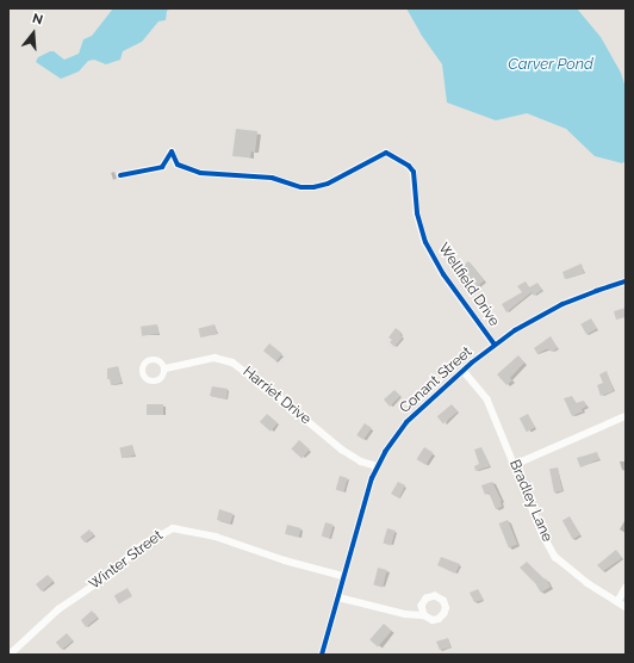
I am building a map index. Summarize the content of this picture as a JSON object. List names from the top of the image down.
{
  "streets": {
    "street": [
      "Wellfield Drive",
      "Conant Street",
      "Harriet Drive",
      "Bradley Lane",
      "Winter Street"
    ]
  },
  "crossings": [
    ["Wellfield Drive", "Conant Street"],
    ["Conant Street", "Harriet Drive"],
    ["Conant Street", "Bradley Lane"],
    ["Conant Street", "Winter Street"]
  ],
  "water": ["Carver Pond"],
  "north": "top"
}
